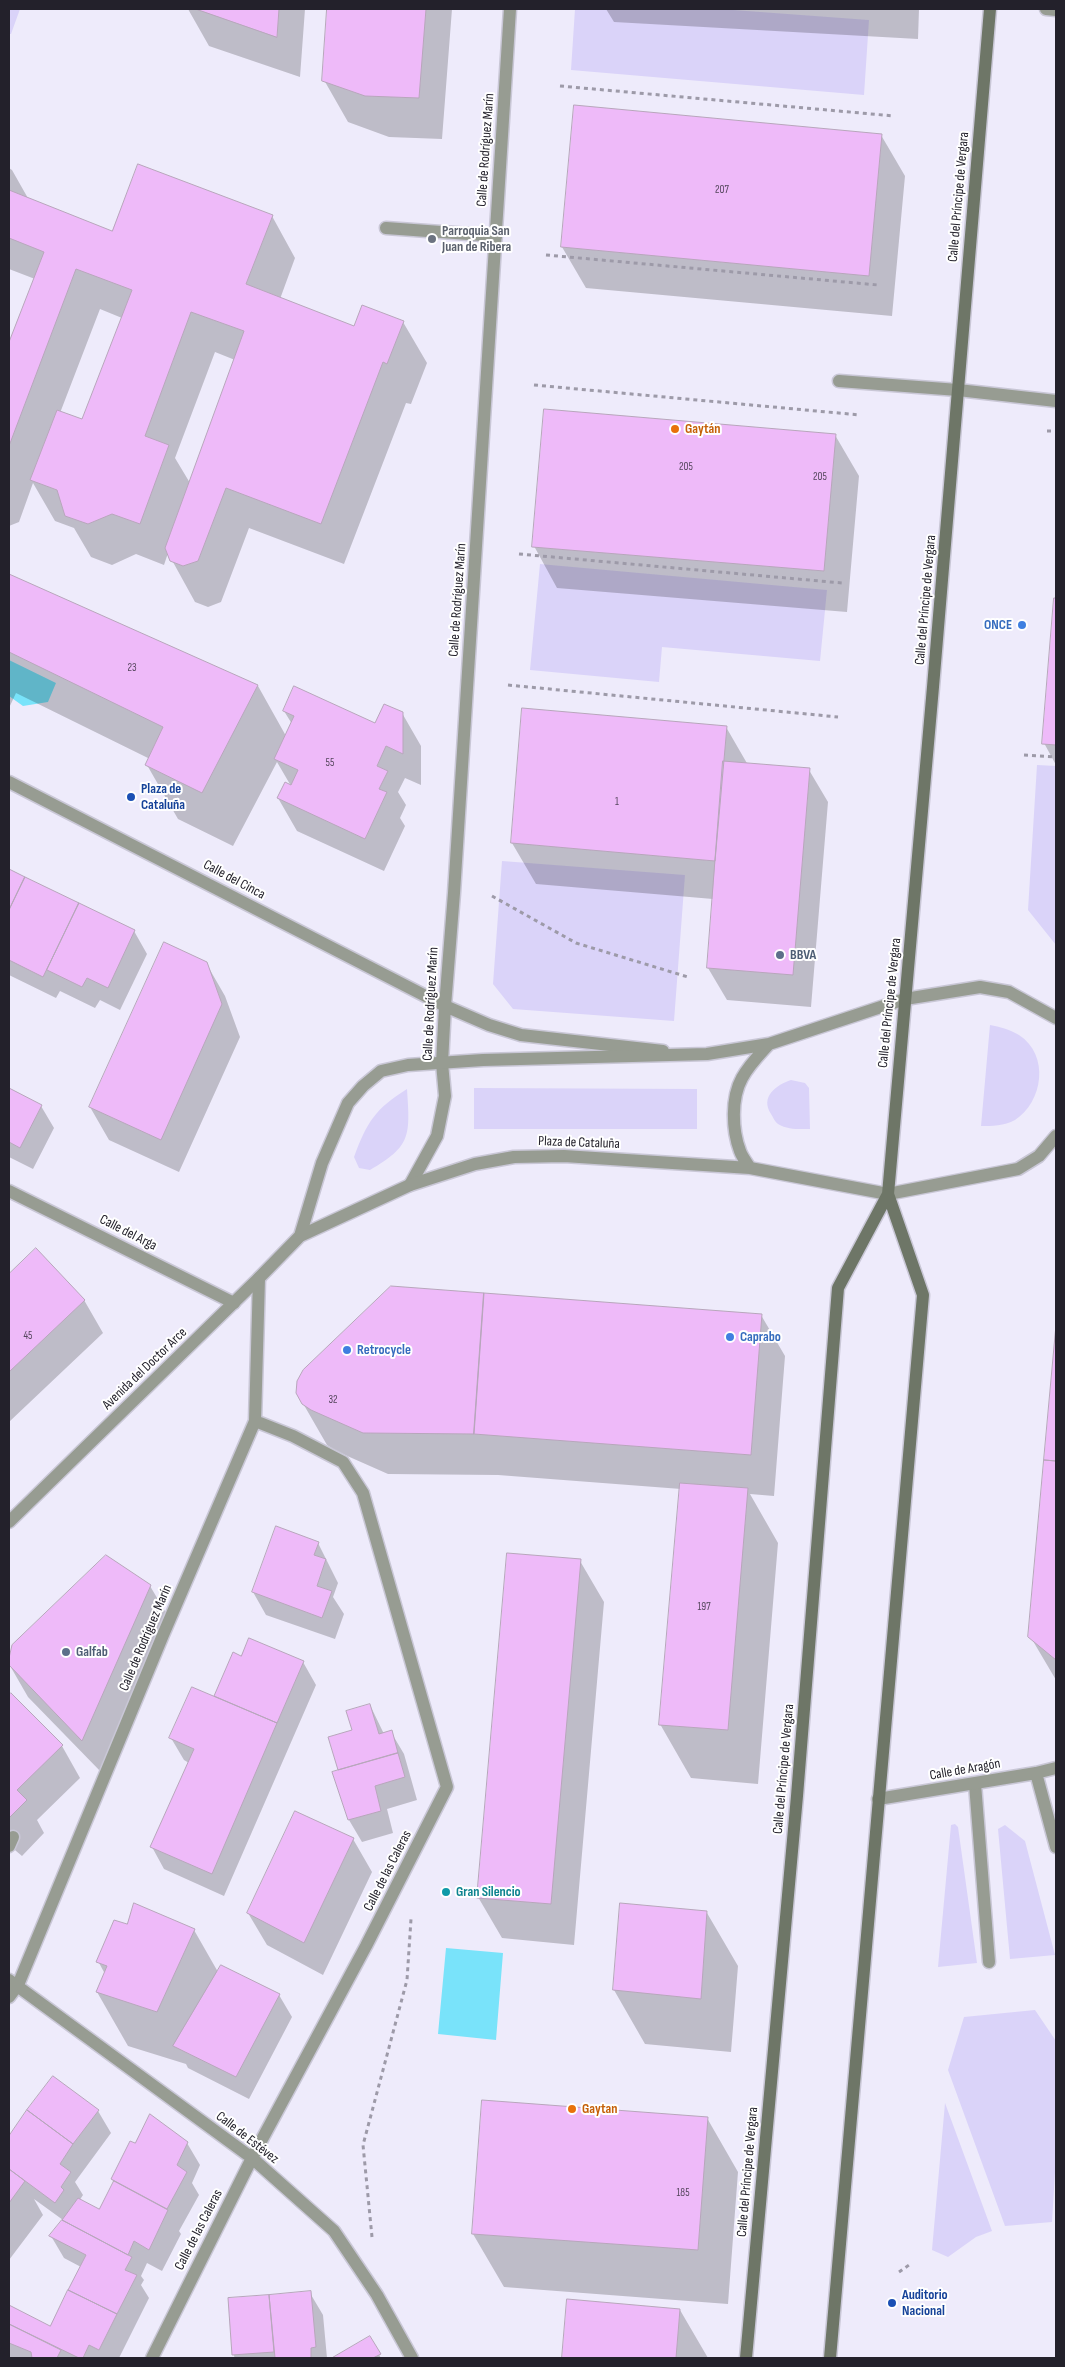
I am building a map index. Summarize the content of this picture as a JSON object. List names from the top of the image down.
{
  "streets": {
    "main road": ["Calle del Príncipe de Vergara"],
    "street": [
      "Calle de Rodríguez Marín",
      "Calle del Cinca",
      "Plaza de Cataluña",
      "Calle del Arga",
      "Avenida del Doctor Arce",
      "Calle de Aragón",
      "Calle de las Caleras",
      "Calle de Estévez"
    ]
  },
  "crossings": [
    ["Calle de Rodríguez Marín", "Calle del Cinca"],
    ["Calle de Rodríguez Marín", "Plaza de Cataluña"],
    ["Calle de Rodríguez Marín", "Avenida del Doctor Arce"],
    ["Calle de Rodríguez Marín", "Calle de las Caleras"],
    ["Calle de Rodríguez Marín", "Calle de Estévez"],
    ["Calle del Príncipe de Vergara", "Plaza de Cataluña"],
    ["Calle del Príncipe de Vergara", "Calle de Aragón"],
    ["Plaza de Cataluña", "Avenida del Doctor Arce"],
    ["Calle del Arga", "Avenida del Doctor Arce"],
    ["Calle de las Caleras", "Calle de Estévez"]
  ],
  "places": [
    "Parroquia San Juan de Ribera",
    "Gaytán",
    "ONCE",
    "Plaza de Cataluña",
    "BBVA",
    "Caprabo",
    "Retrocycle",
    "Galfab",
    "Gran Silencio",
    "Gaytan",
    "Auditorio Nacional"
  ],
  "house_numbers": [
    "207",
    "205",
    "205",
    "23",
    "55",
    "1",
    "45",
    "32",
    "197",
    "185"
  ]
}
